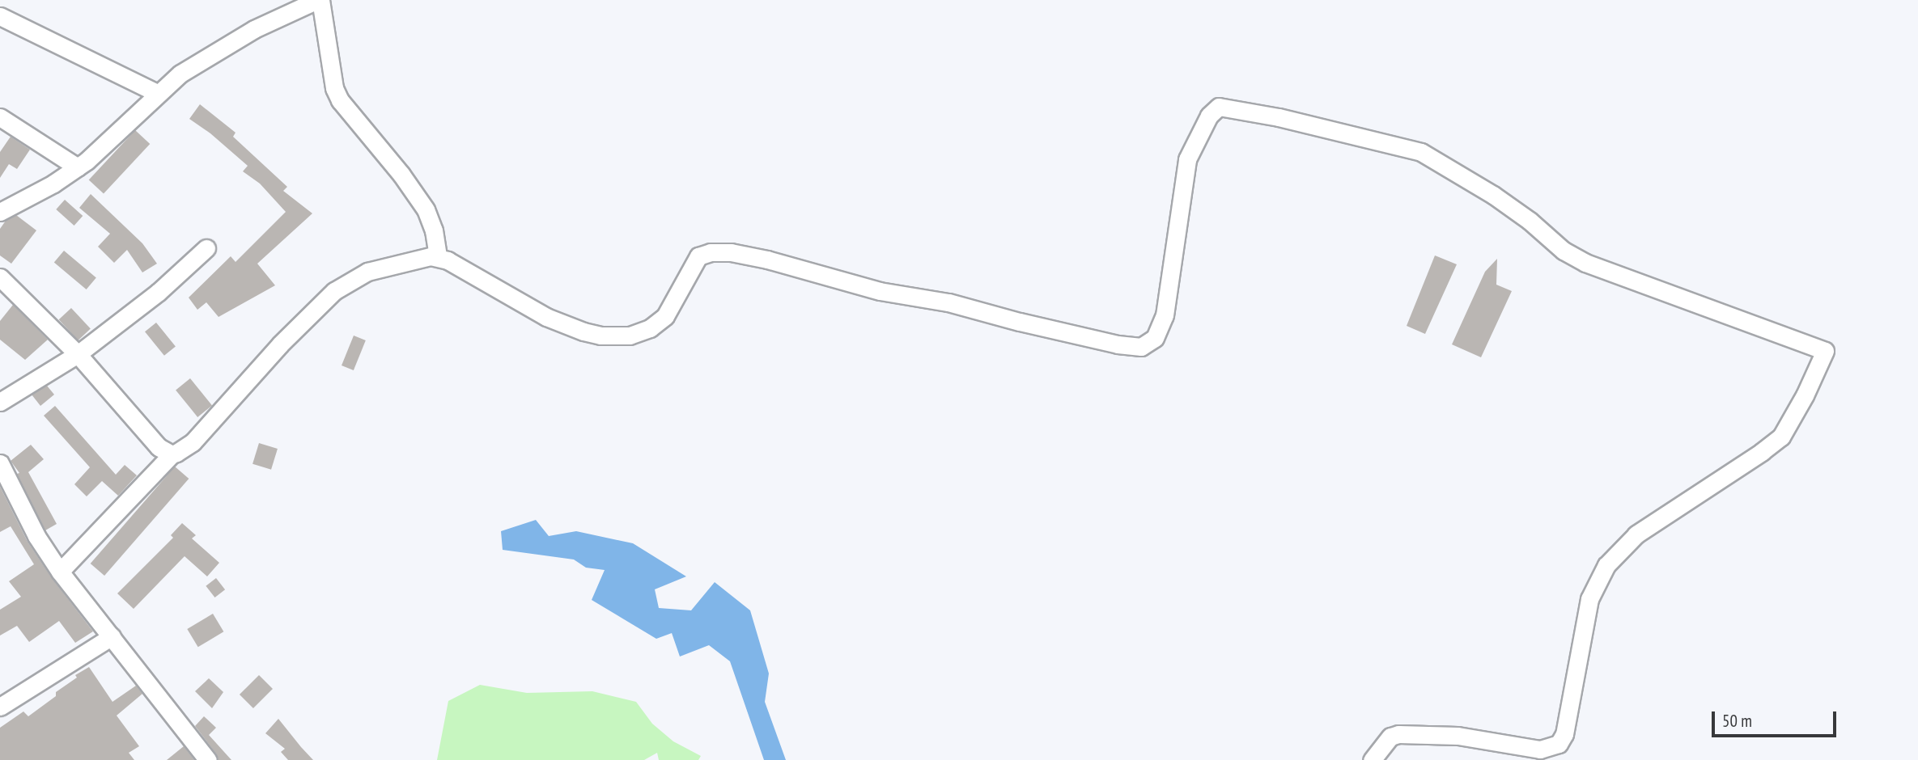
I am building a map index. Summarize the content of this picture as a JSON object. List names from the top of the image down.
{
  "scale_bar": "50 m"
}
